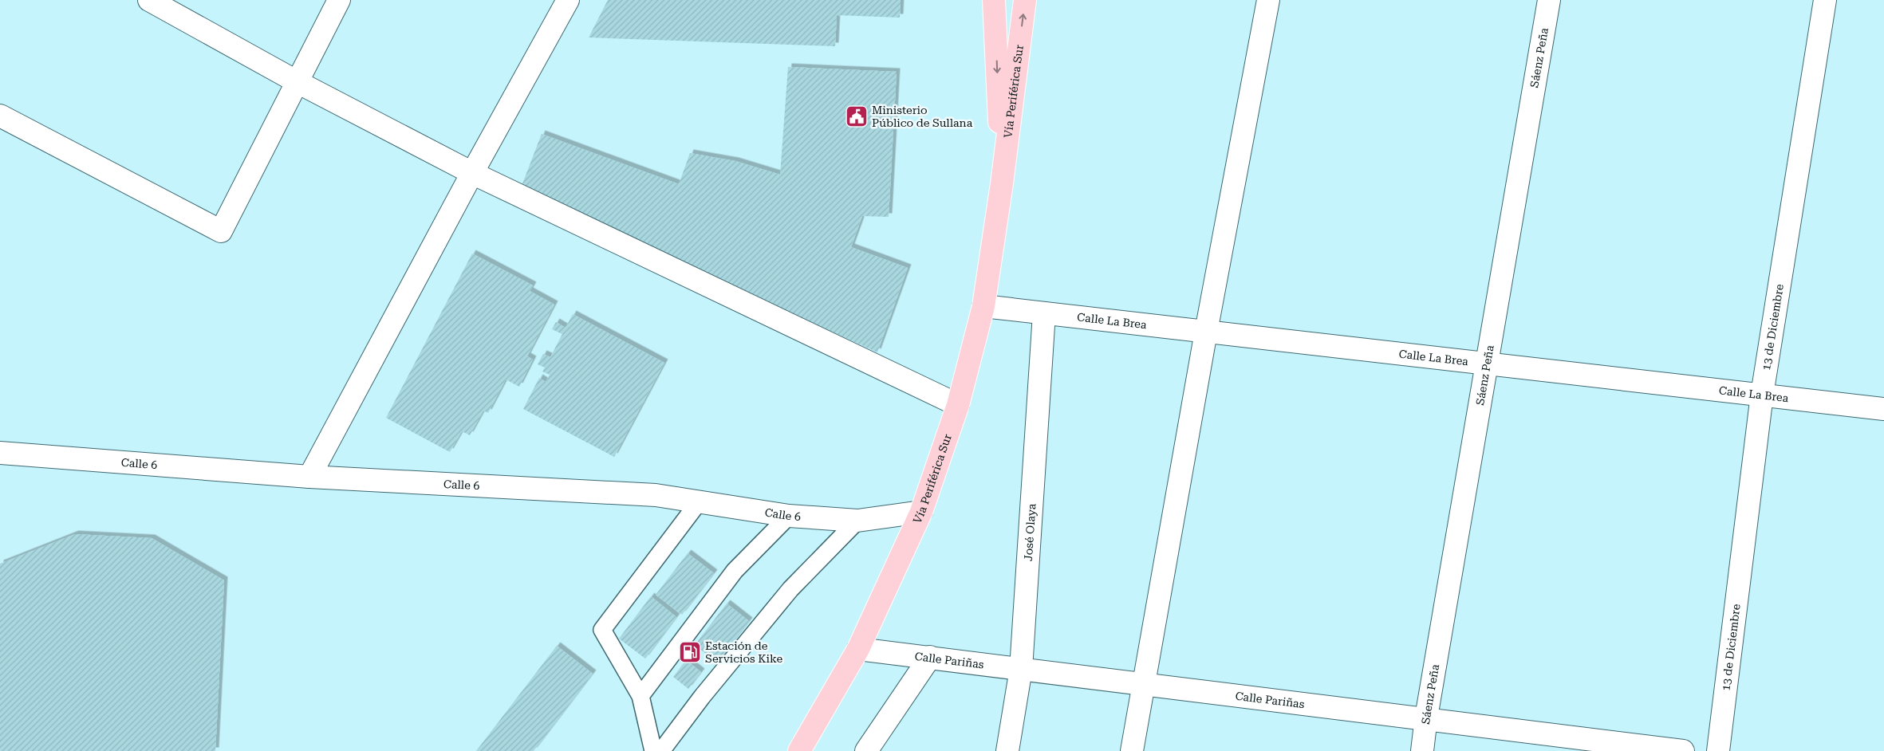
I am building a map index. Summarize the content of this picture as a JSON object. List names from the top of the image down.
{
  "streets": {
    "highway": ["Vía Periférica Sur"],
    "street": [
      "Sáenz Peña",
      "Calle La Brea",
      "13 de Diciembre",
      "Calle 6",
      "José Olaya",
      "Calle Pariñas"
    ]
  },
  "crossings": [
    ["Sáenz Peña", "Calle La Brea"],
    ["Sáenz Peña", "Calle Pariñas"],
    ["Vía Periférica Sur", "Calle La Brea"],
    ["Vía Periférica Sur", "Calle 6"],
    ["Vía Periférica Sur", "Calle Pariñas"],
    ["Calle La Brea", "13 de Diciembre"],
    ["Calle La Brea", "José Olaya"],
    ["José Olaya", "Calle Pariñas"]
  ],
  "places": {
    "public building": ["Ministerio Público de Sullana"],
    "fuel station": ["Estación de Servicios Kike"]
  }
}
